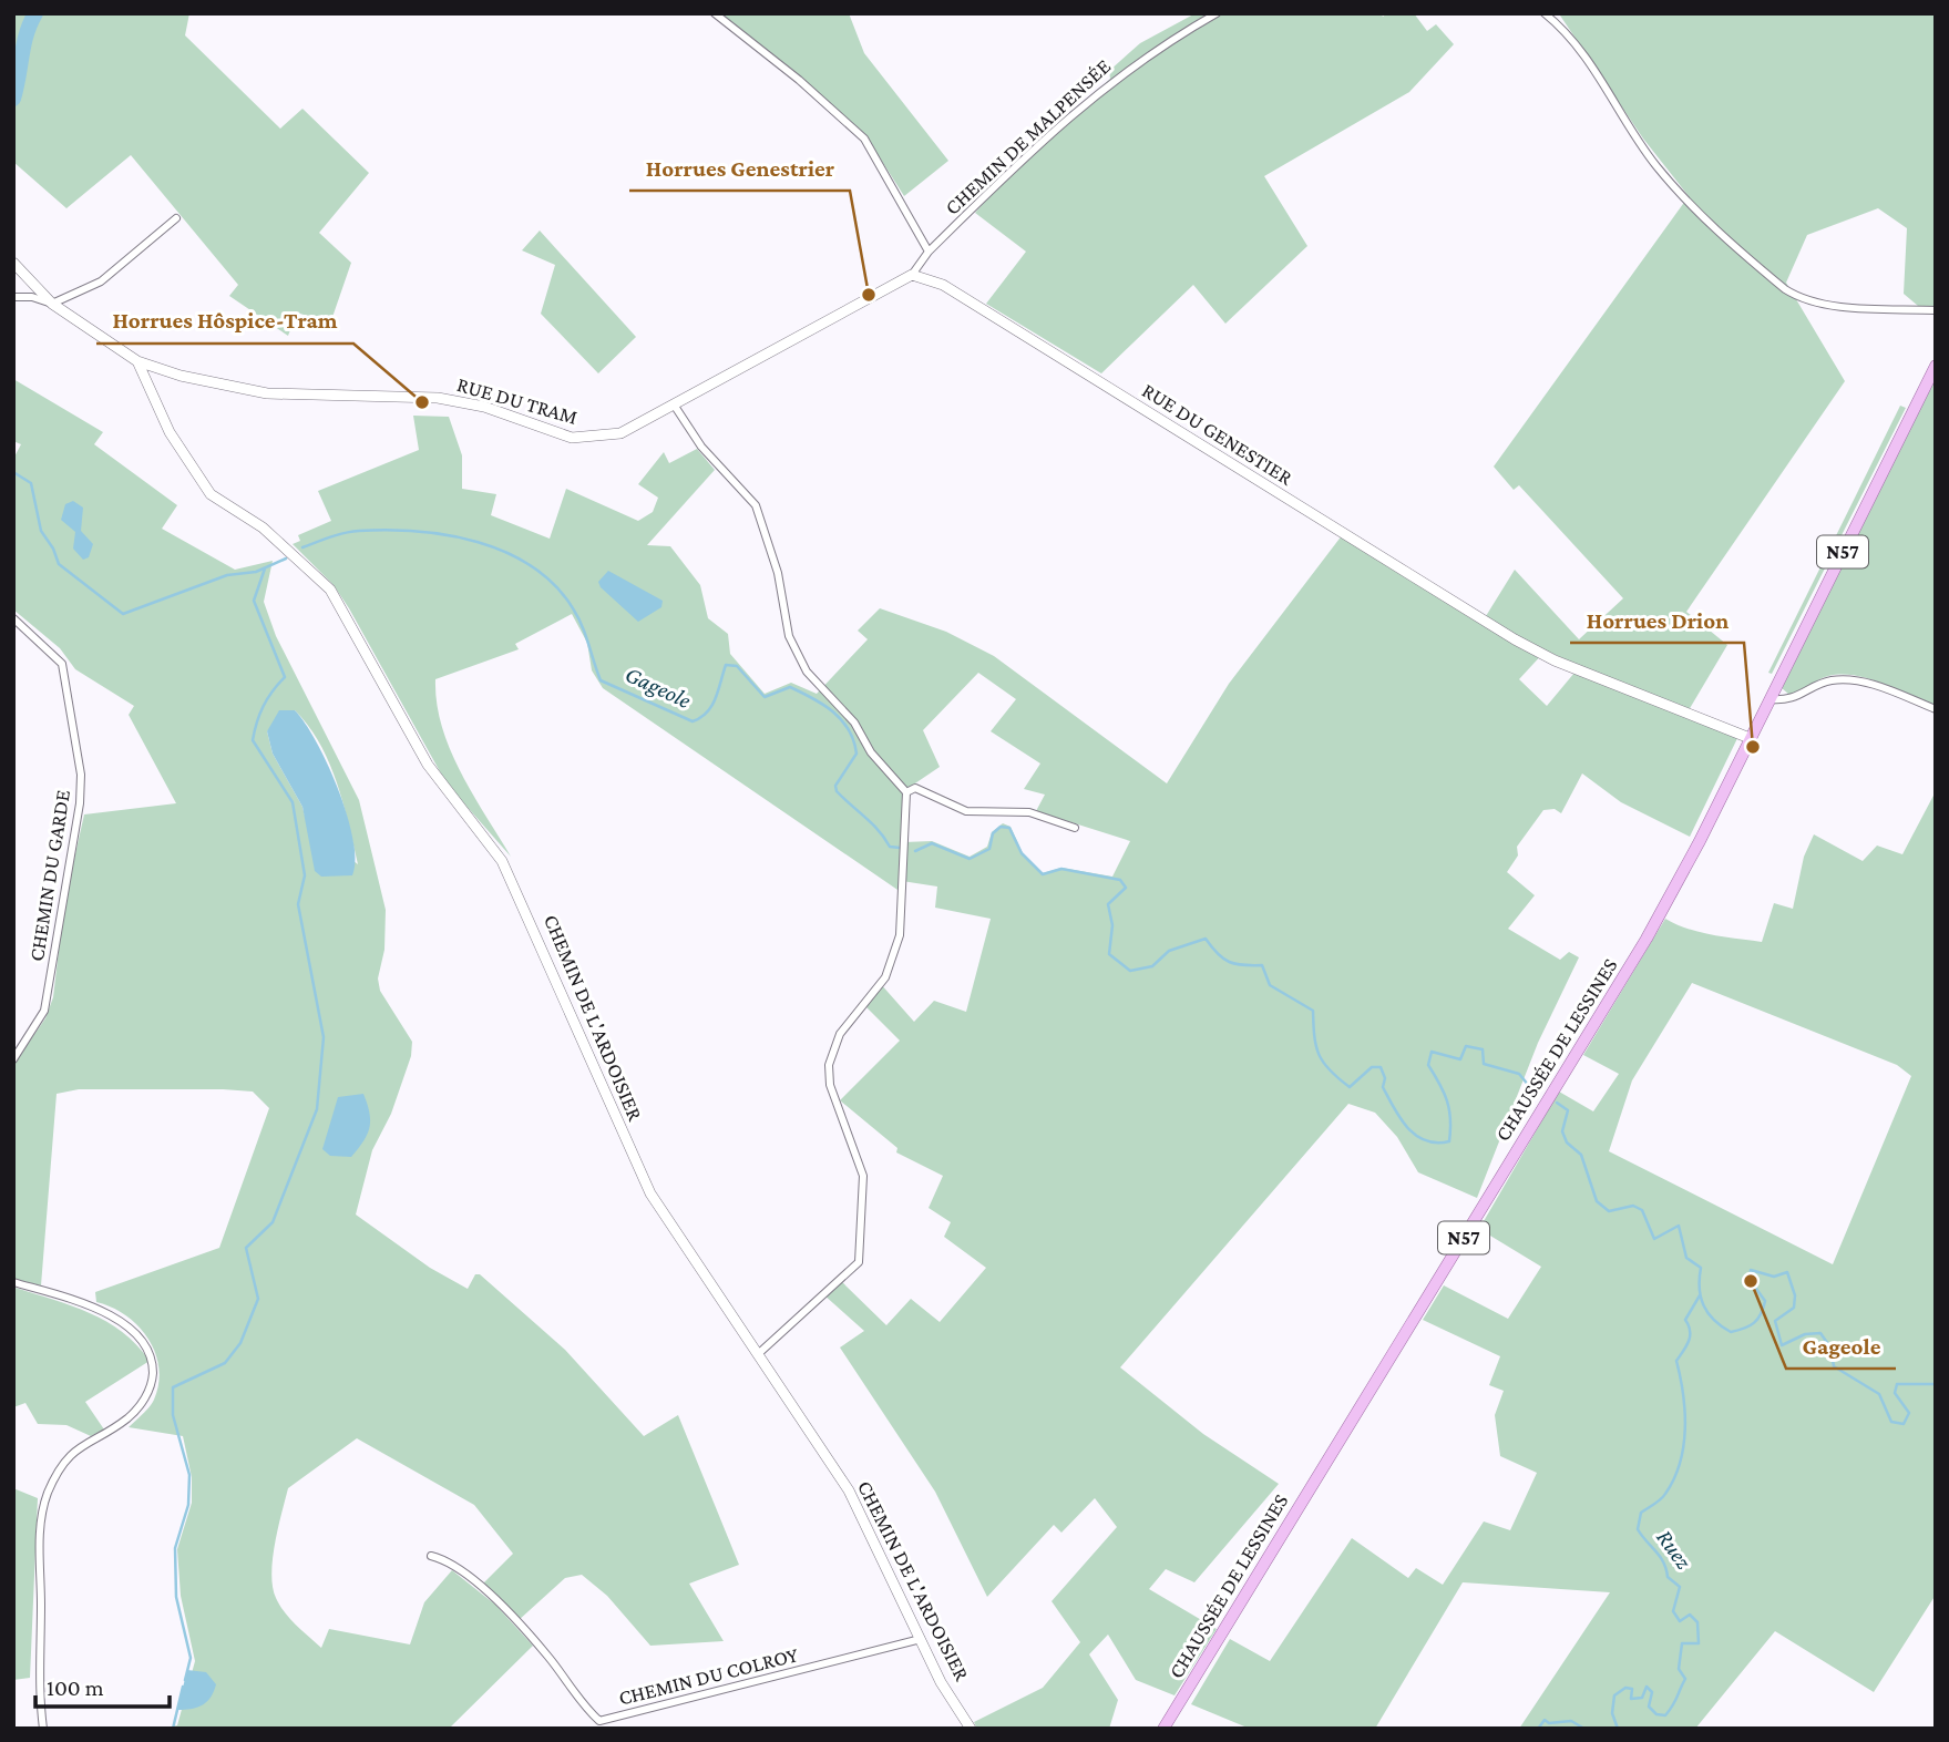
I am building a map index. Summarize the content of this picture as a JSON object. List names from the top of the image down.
{
  "streets": {
    "main road": ["N57", "CHAUSSÉE DE LESSINES"],
    "street": [
      "CHEMIN DE MALPENSÉE",
      "RUE DU TRAM",
      "RUE DU GENESTIER",
      "CHEMIN DU GARDE",
      "CHEMIN DE L'ARDOISIER",
      "CHEMIN DU COLROY"
    ]
  },
  "crossings": [
    ["CHEMIN DE MALPENSÉE", "RUE DU GENESTIER"],
    ["RUE DU TRAM", "CHEMIN DE L'ARDOISIER"],
    ["RUE DU GENESTIER", "CHAUSSÉE DE LESSINES"],
    ["CHEMIN DE L'ARDOISIER", "CHEMIN DU COLROY"]
  ],
  "water": ["Gageole", "Ruez"],
  "places": [
    "Horrues Genestrier",
    "Horrues Hôspice-Tram",
    "Horrues Drion",
    "Gageole"
  ],
  "scale_bar": "100 m"
}
